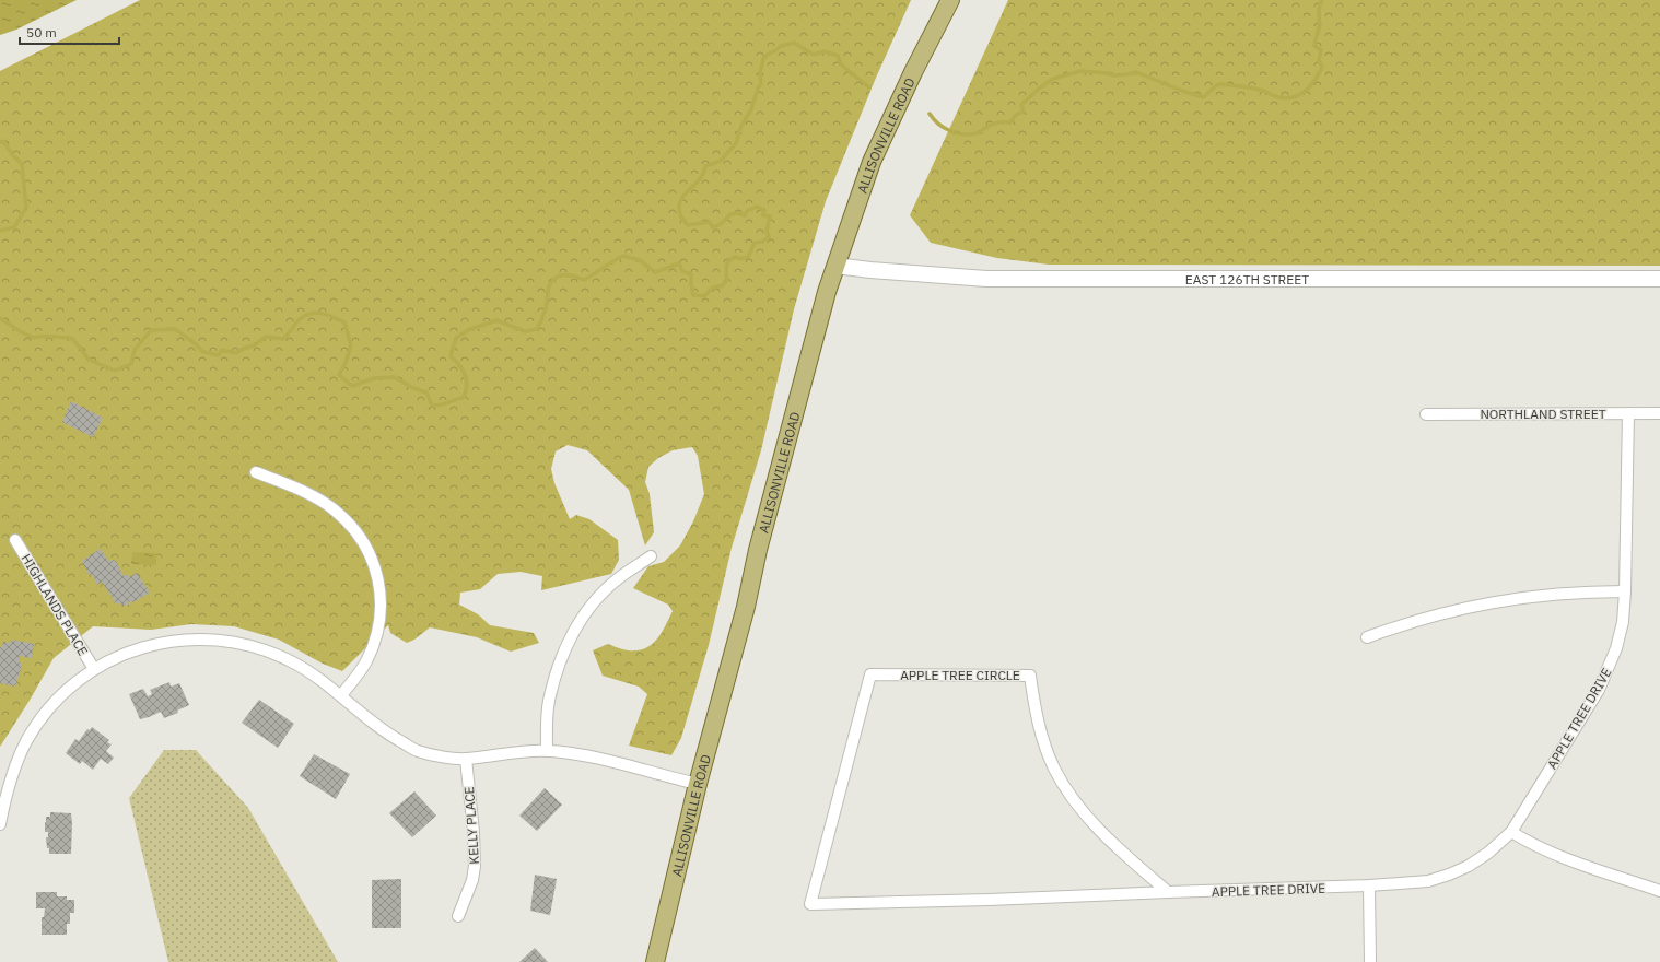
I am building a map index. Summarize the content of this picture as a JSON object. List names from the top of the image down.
{
  "streets": {
    "main road": ["ALLISONVILLE ROAD", "EAST 126TH STREET"],
    "street": [
      "NORTHLAND STREET",
      "HIGHLANDS PLACE",
      "APPLE TREE CIRCLE",
      "APPLE TREE DRIVE",
      "KELLY PLACE"
    ]
  },
  "crossings": [
    ["ALLISONVILLE ROAD", "EAST 126TH STREET"],
    ["NORTHLAND STREET", "APPLE TREE DRIVE"],
    ["APPLE TREE CIRCLE", "APPLE TREE DRIVE"]
  ],
  "scale_bar": "50 m"
}
